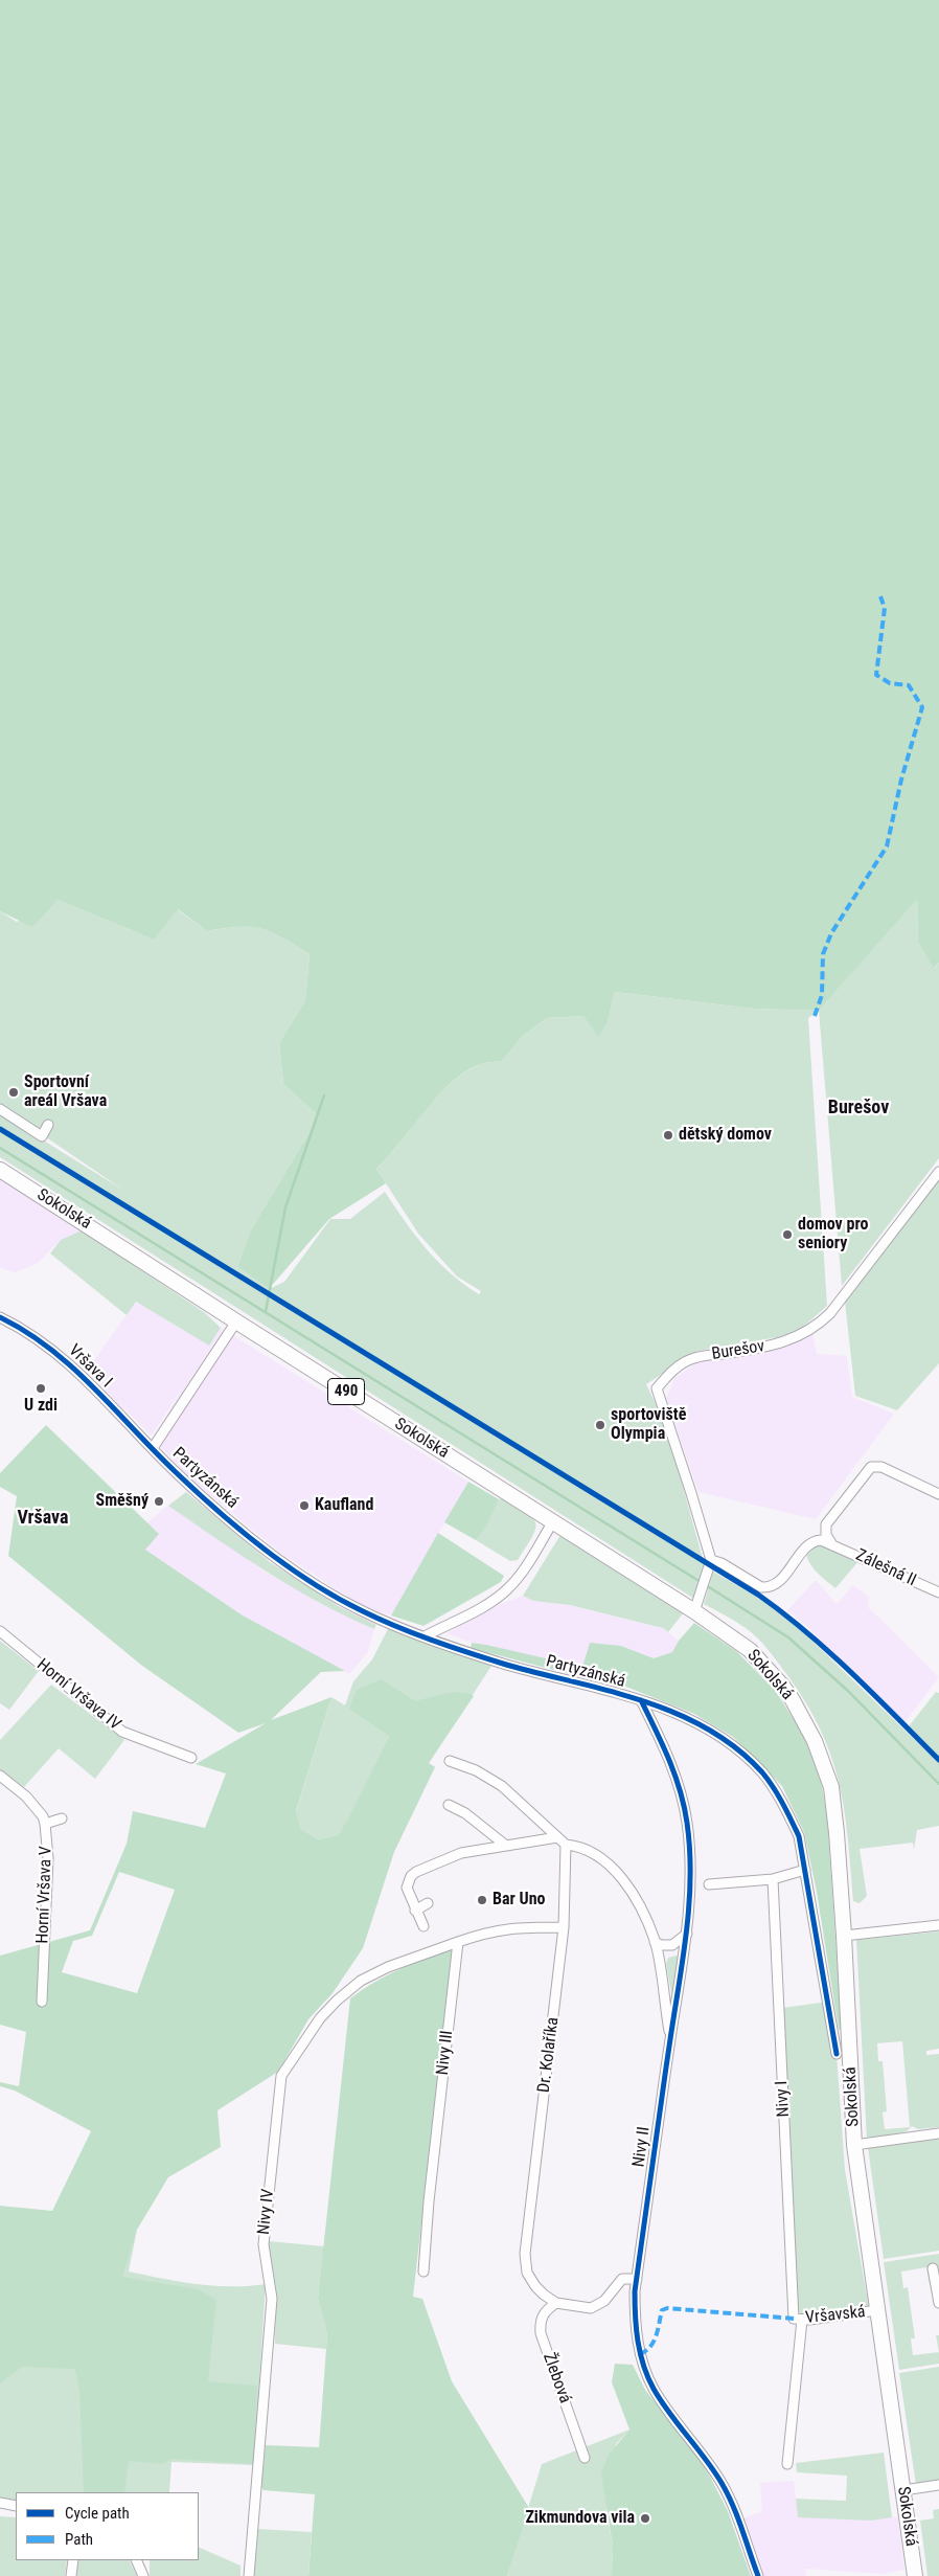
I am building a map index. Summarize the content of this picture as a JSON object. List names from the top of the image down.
{
  "streets": {
    "main road": ["Sokolská", "490"],
    "street": [
      "Burešov",
      "Vršava I",
      "Partyzánská",
      "Zálešná II",
      "Horní Vršava IV",
      "Horní Vršava V",
      "Nivy III",
      "Dr. Kolaříka",
      "Nivy I",
      "Nivy II",
      "Nivy IV",
      "Vršavská",
      "Žlebová"
    ]
  },
  "crossings": [
    ["Sokolská", "Vršavská"],
    ["Vršava I", "Partyzánská"],
    ["Partyzánská", "Nivy II"],
    ["Nivy III", "Nivy IV"],
    ["Dr. Kolaříka", "Nivy II"],
    ["Dr. Kolaříka", "Žlebová"],
    ["Nivy I", "Vršavská"]
  ],
  "districts": ["Burešov", "Vršava"],
  "places": [
    "Sportovní areál Vršava",
    "dětský domov",
    "domov pro seniory",
    "U zdi",
    "sportoviště Olympia",
    "Směšný",
    "Kaufland",
    "Bar Uno",
    "Zikmundova vila"
  ],
  "legend": ["Cycle path", "Path"]
}
